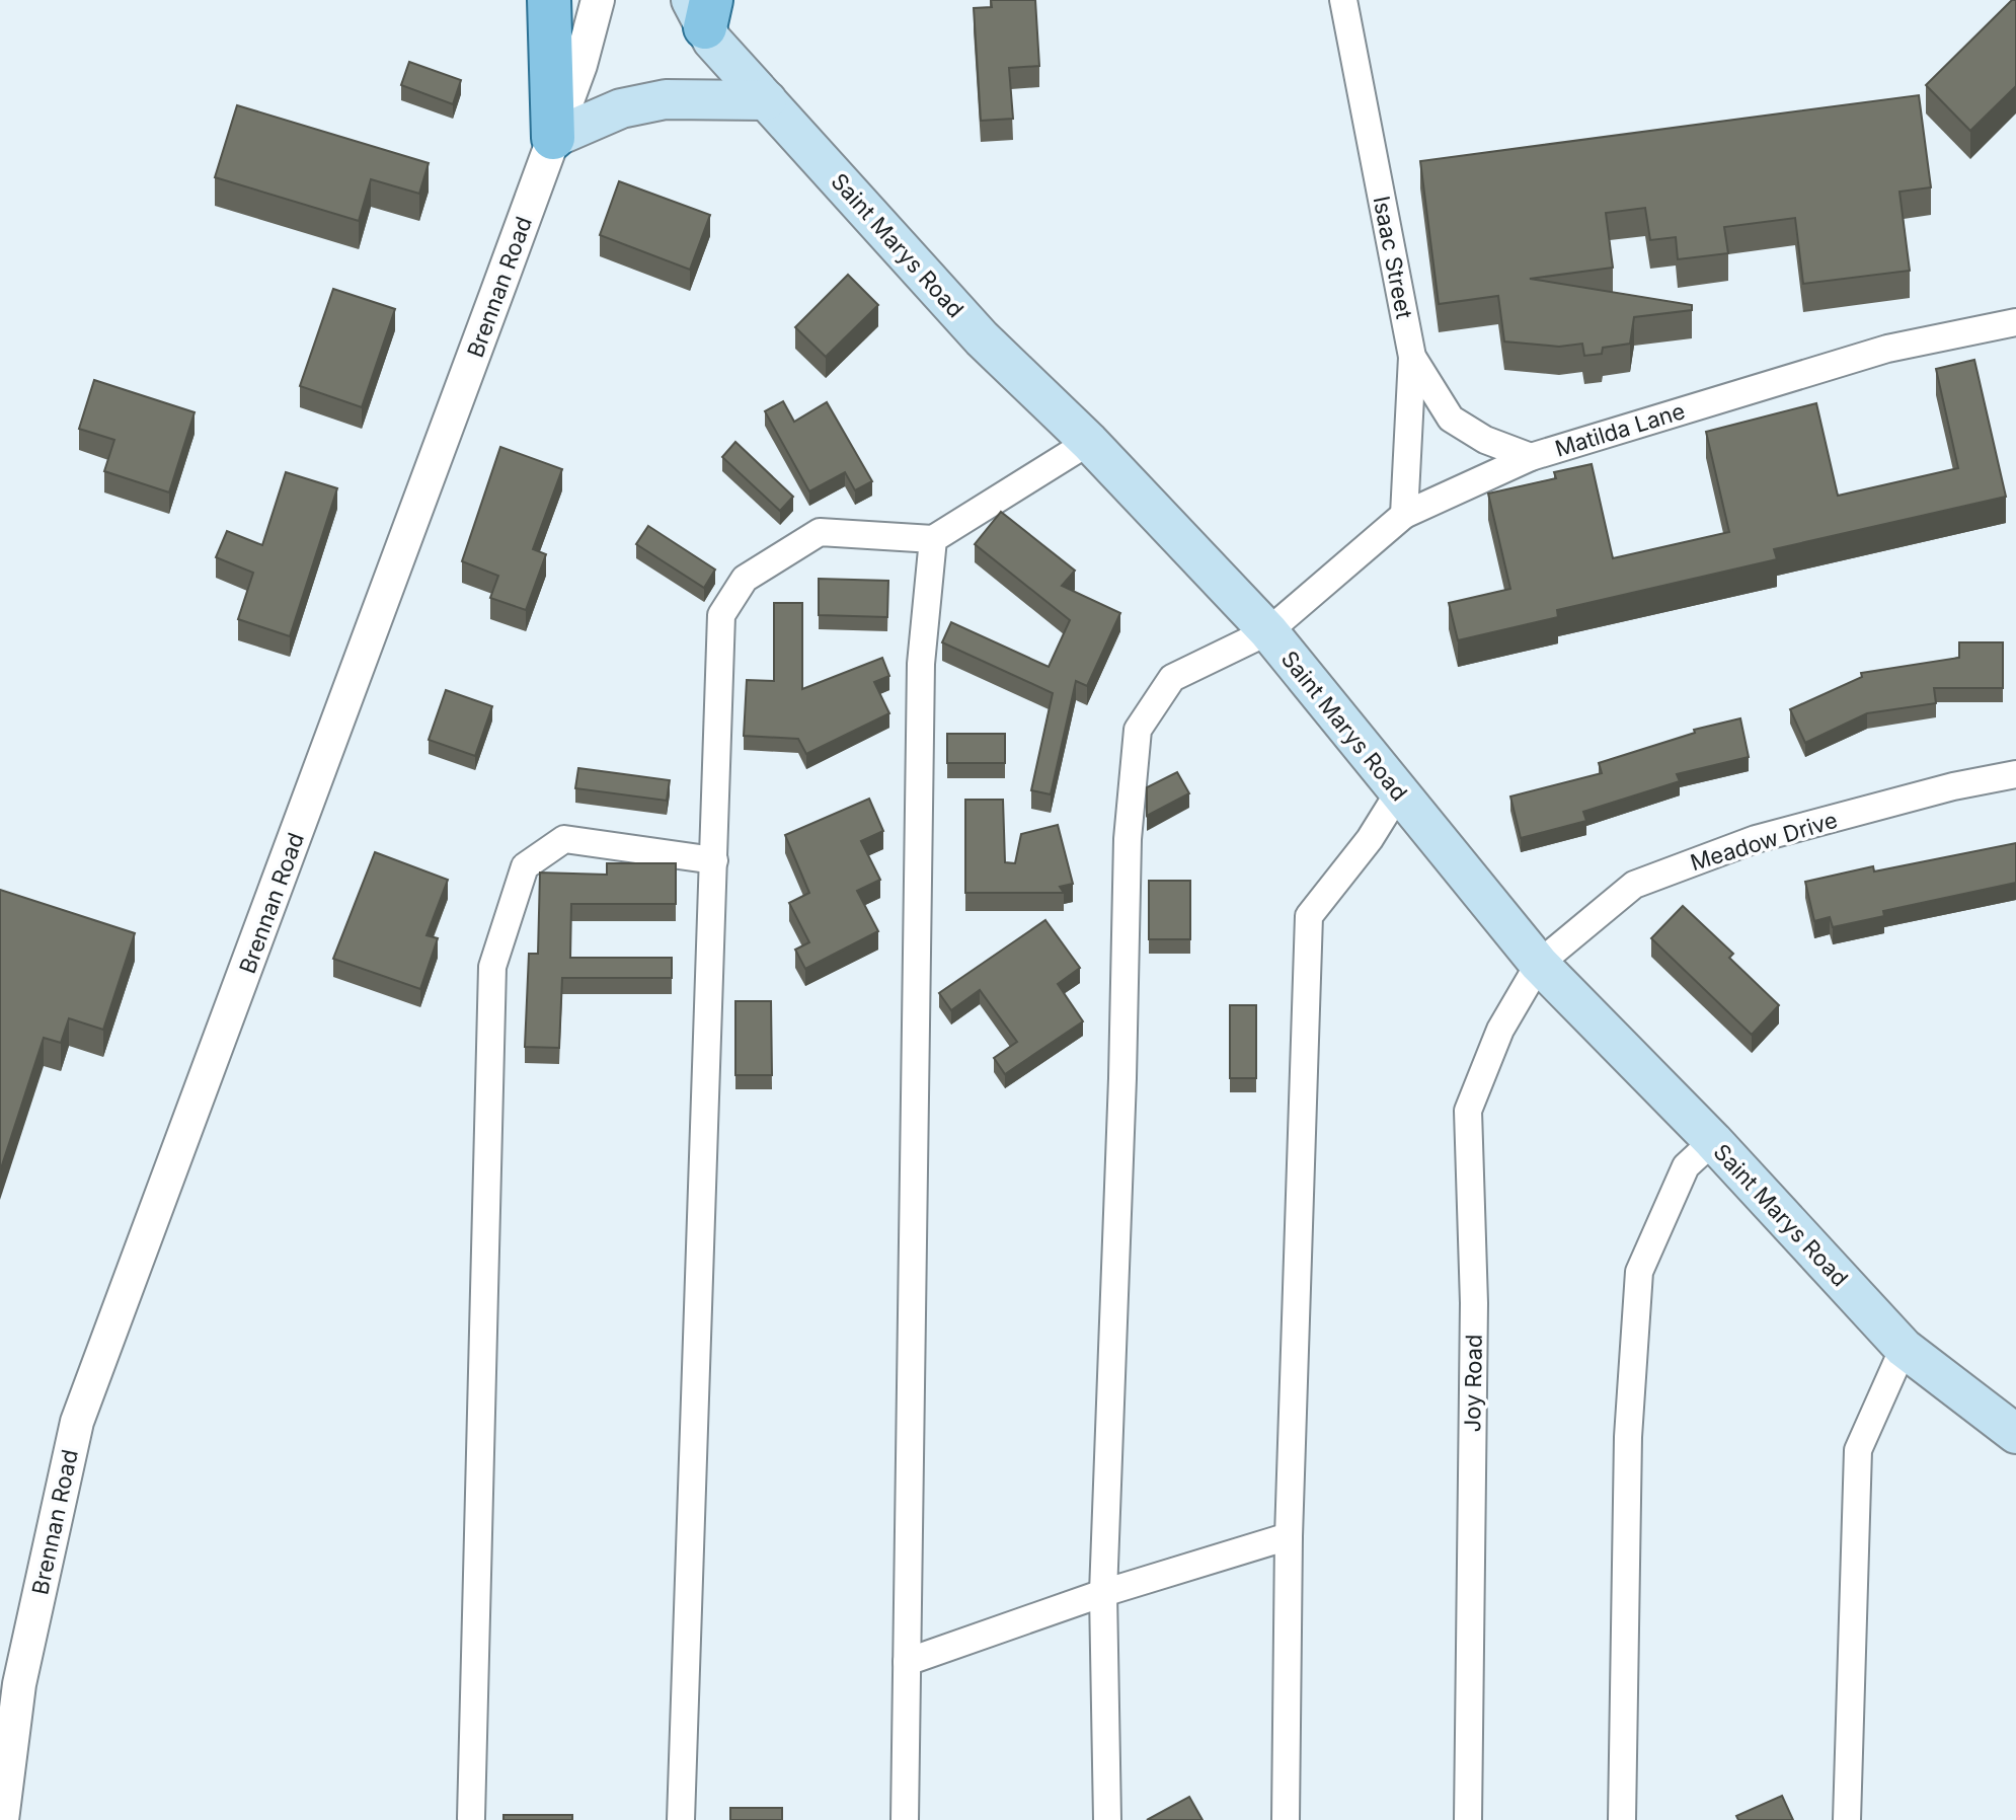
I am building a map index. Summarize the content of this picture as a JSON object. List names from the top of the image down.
{
  "streets": {
    "main road": ["Saint Marys Road"],
    "street": [
      "Isaac Street",
      "Brennan Road",
      "Matilda Lane",
      "Meadow Drive",
      "Joy Road"
    ]
  },
  "crossings": [
    ["Saint Marys Road", "Matilda Lane"],
    ["Saint Marys Road", "Meadow Drive"],
    ["Saint Marys Road", "Joy Road"],
    ["Isaac Street", "Matilda Lane"],
    ["Meadow Drive", "Joy Road"]
  ]
}
